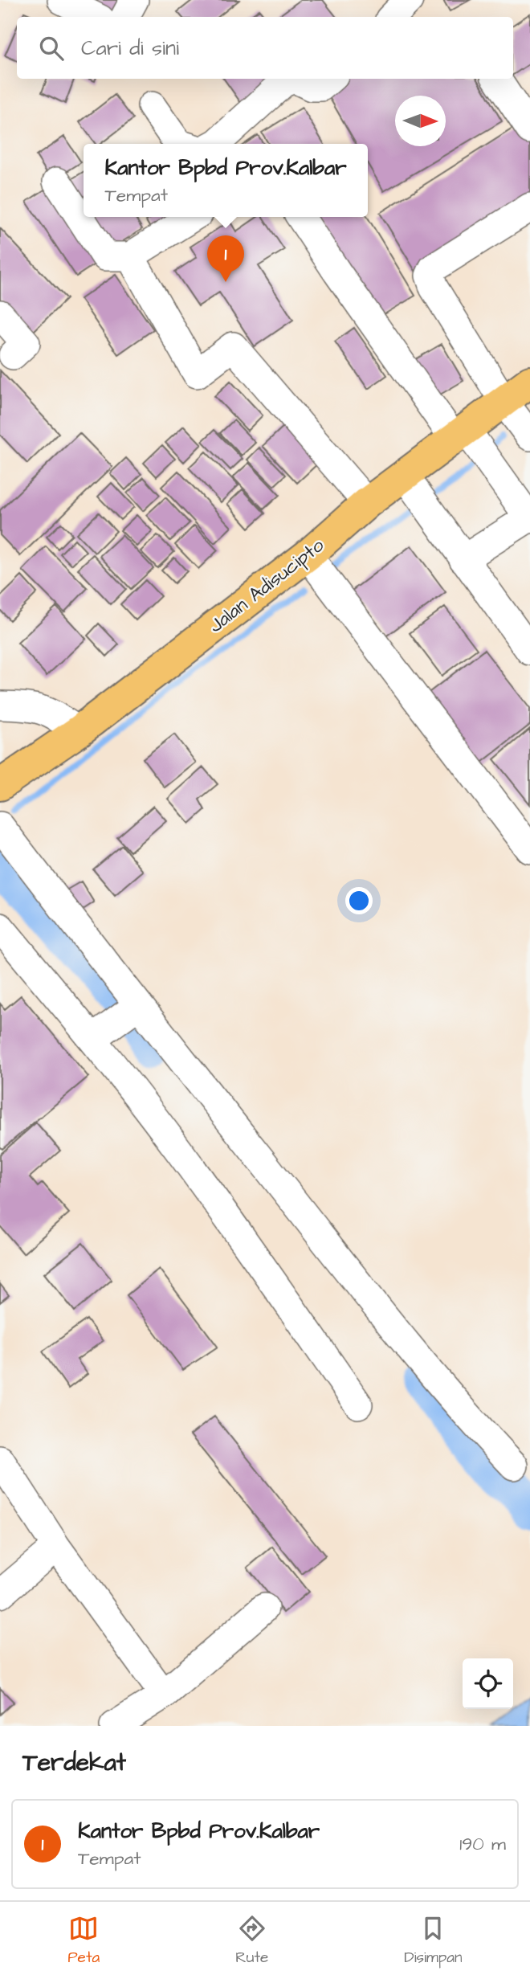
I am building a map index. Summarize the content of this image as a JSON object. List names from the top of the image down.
{
  "streets": {
    "main road": ["Jalan Adisucipto"]
  },
  "north": "right",
  "page": {
    "search": "Cari di sini",
    "popup": ["Kantor Bpbd Prov.Kalbar", "Tempat"],
    "pins": "1",
    "heading": "Terdekat",
    "list": [
      {
        "mark": "1",
        "name": "Kantor Bpbd Prov.Kalbar",
        "note": "Tempat",
        "value": "190 m"
      }
    ],
    "nav": ["Peta", "Rute", "Disimpan"]
  }
}
